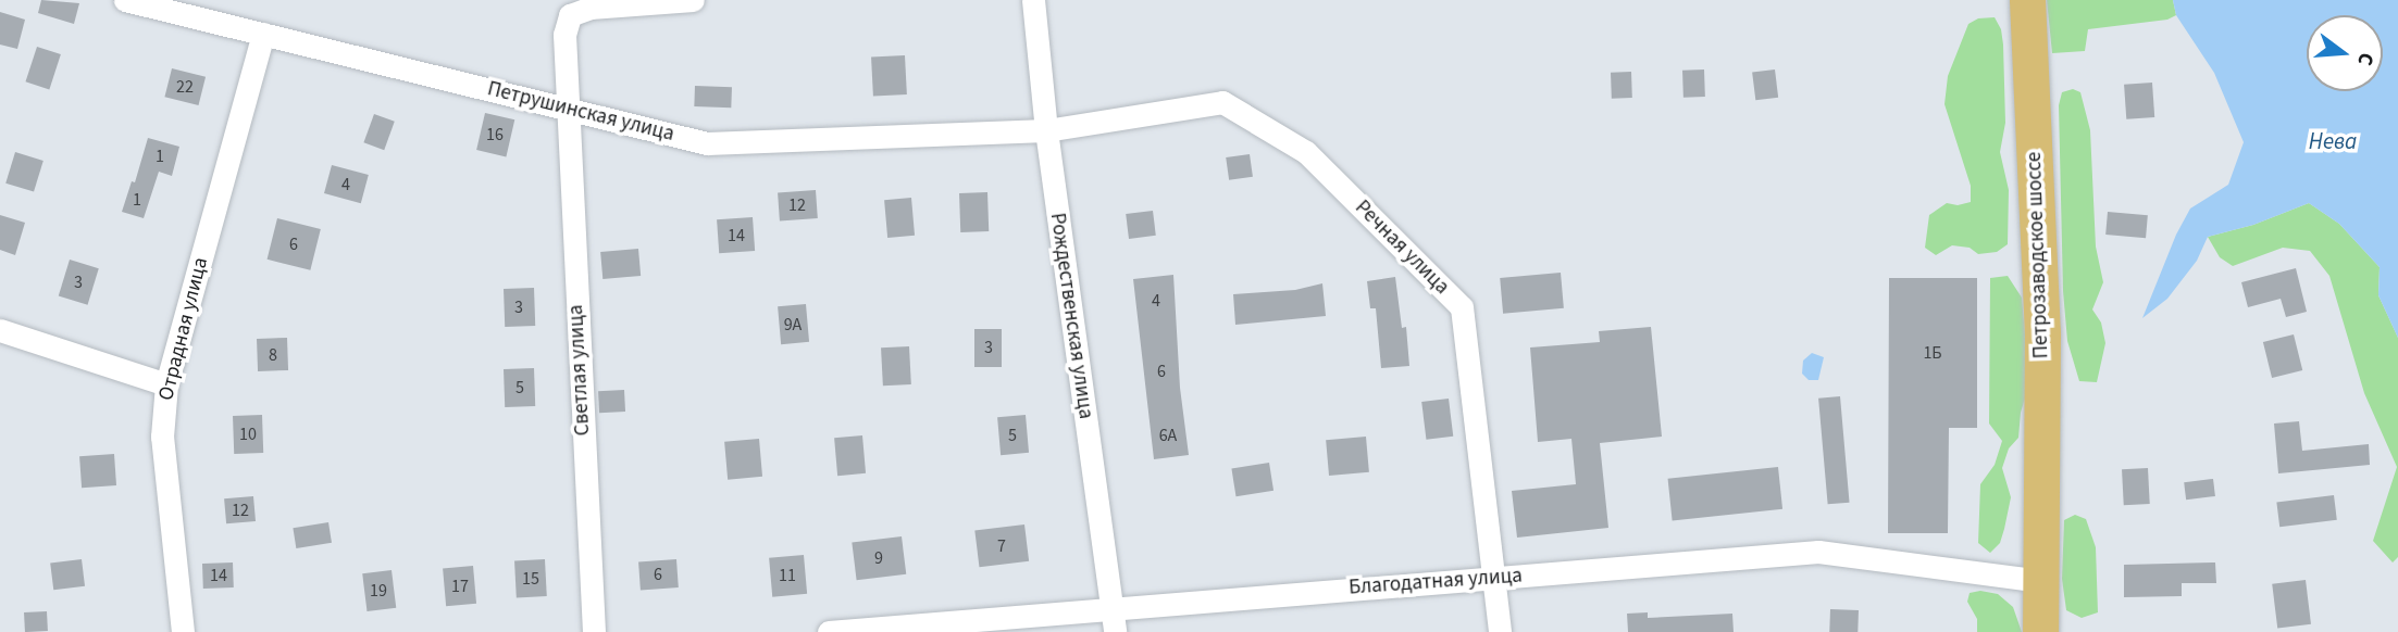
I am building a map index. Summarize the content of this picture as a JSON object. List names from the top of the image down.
{
  "streets": {
    "main road": ["Петрозаводское шоссе"],
    "street": [
      "Петрушинская улица",
      "Речная улица",
      "Рождественская улица",
      "Отрадная улица",
      "Светлая улица",
      "Благодатная улица"
    ]
  },
  "crossings": [
    ["Петрушинская улица", "Речная улица"],
    ["Петрушинская улица", "Рождественская улица"],
    ["Петрушинская улица", "Отрадная улица"],
    ["Петрушинская улица", "Светлая улица"],
    ["Речная улица", "Рождественская улица"],
    ["Речная улица", "Благодатная улица"],
    ["Петрозаводское шоссе", "Благодатная улица"],
    ["Рождественская улица", "Благодатная улица"]
  ],
  "water": ["Нева"],
  "house_numbers": [
    "22",
    "16",
    "1",
    "4",
    "1",
    "12",
    "14",
    "6",
    "3",
    "4",
    "3",
    "9А",
    "3",
    "1Б",
    "8",
    "6",
    "5",
    "10",
    "5",
    "6А",
    "12",
    "7",
    "9",
    "6",
    "14",
    "11",
    "15",
    "17",
    "19"
  ],
  "north": "right"
}
